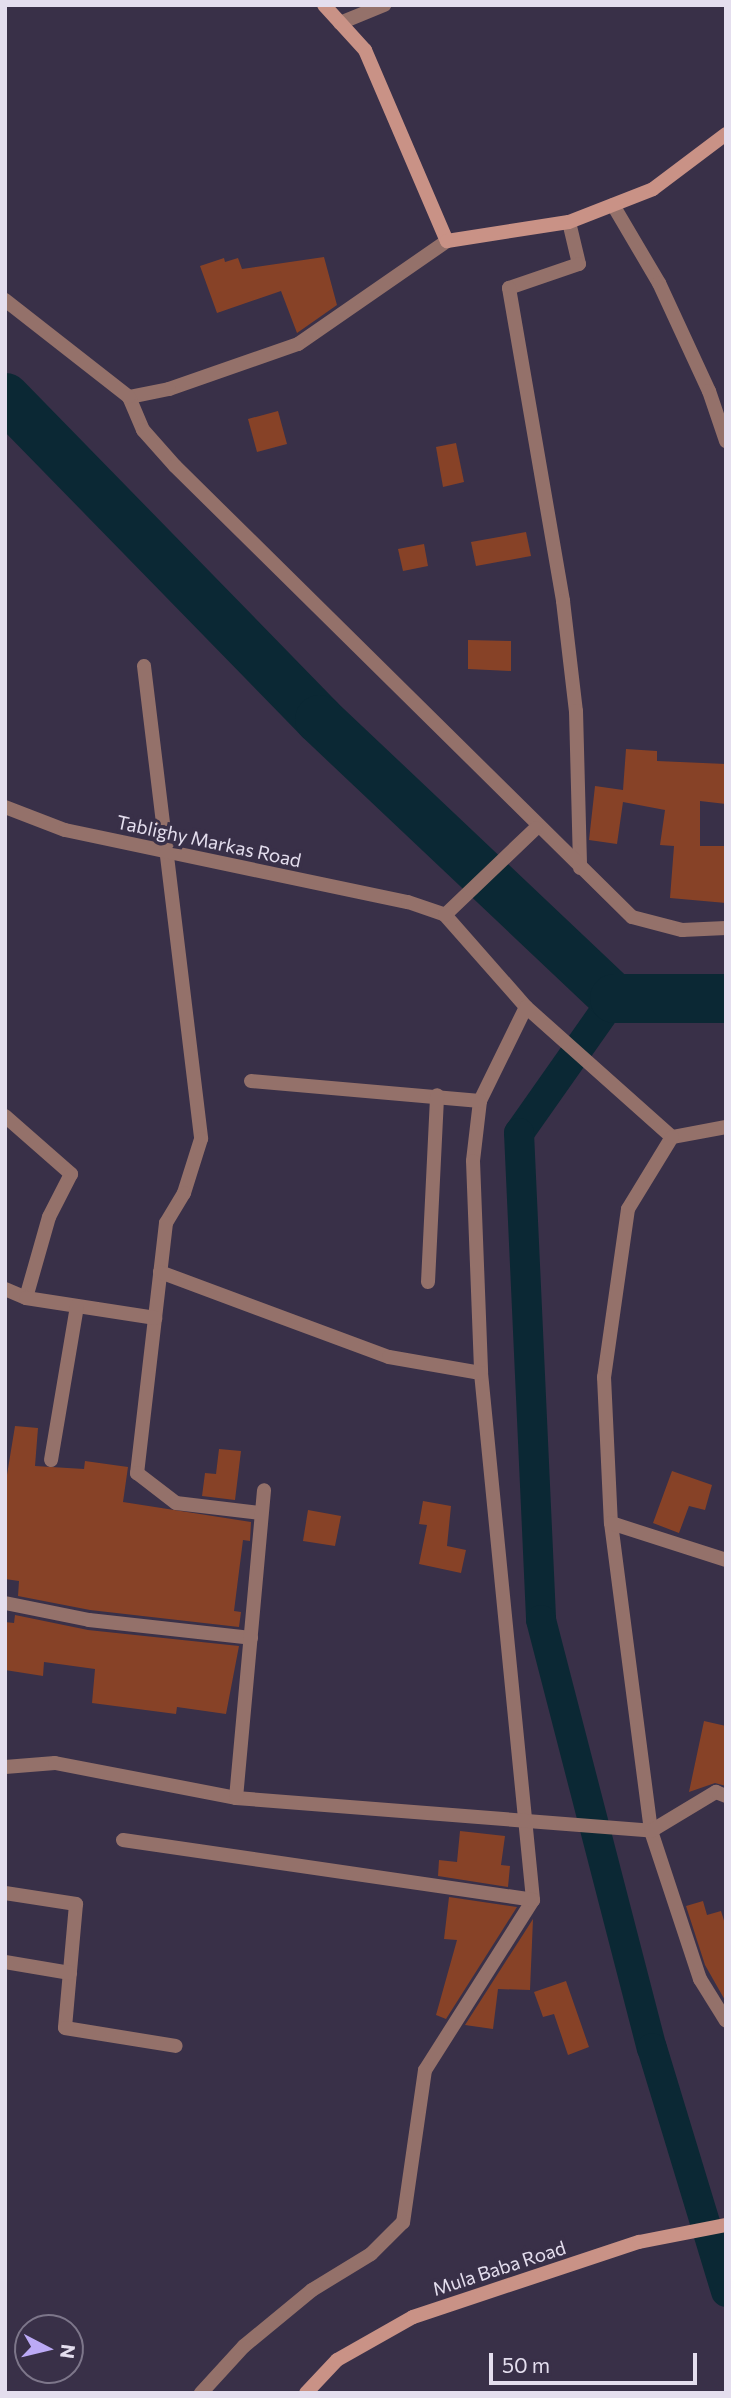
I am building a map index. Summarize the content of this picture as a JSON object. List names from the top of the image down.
{
  "streets": {
    "street": ["Tablighy Markas Road", "Mula Baba Road"]
  },
  "scale_bar": "50 m",
  "north": "right"
}
